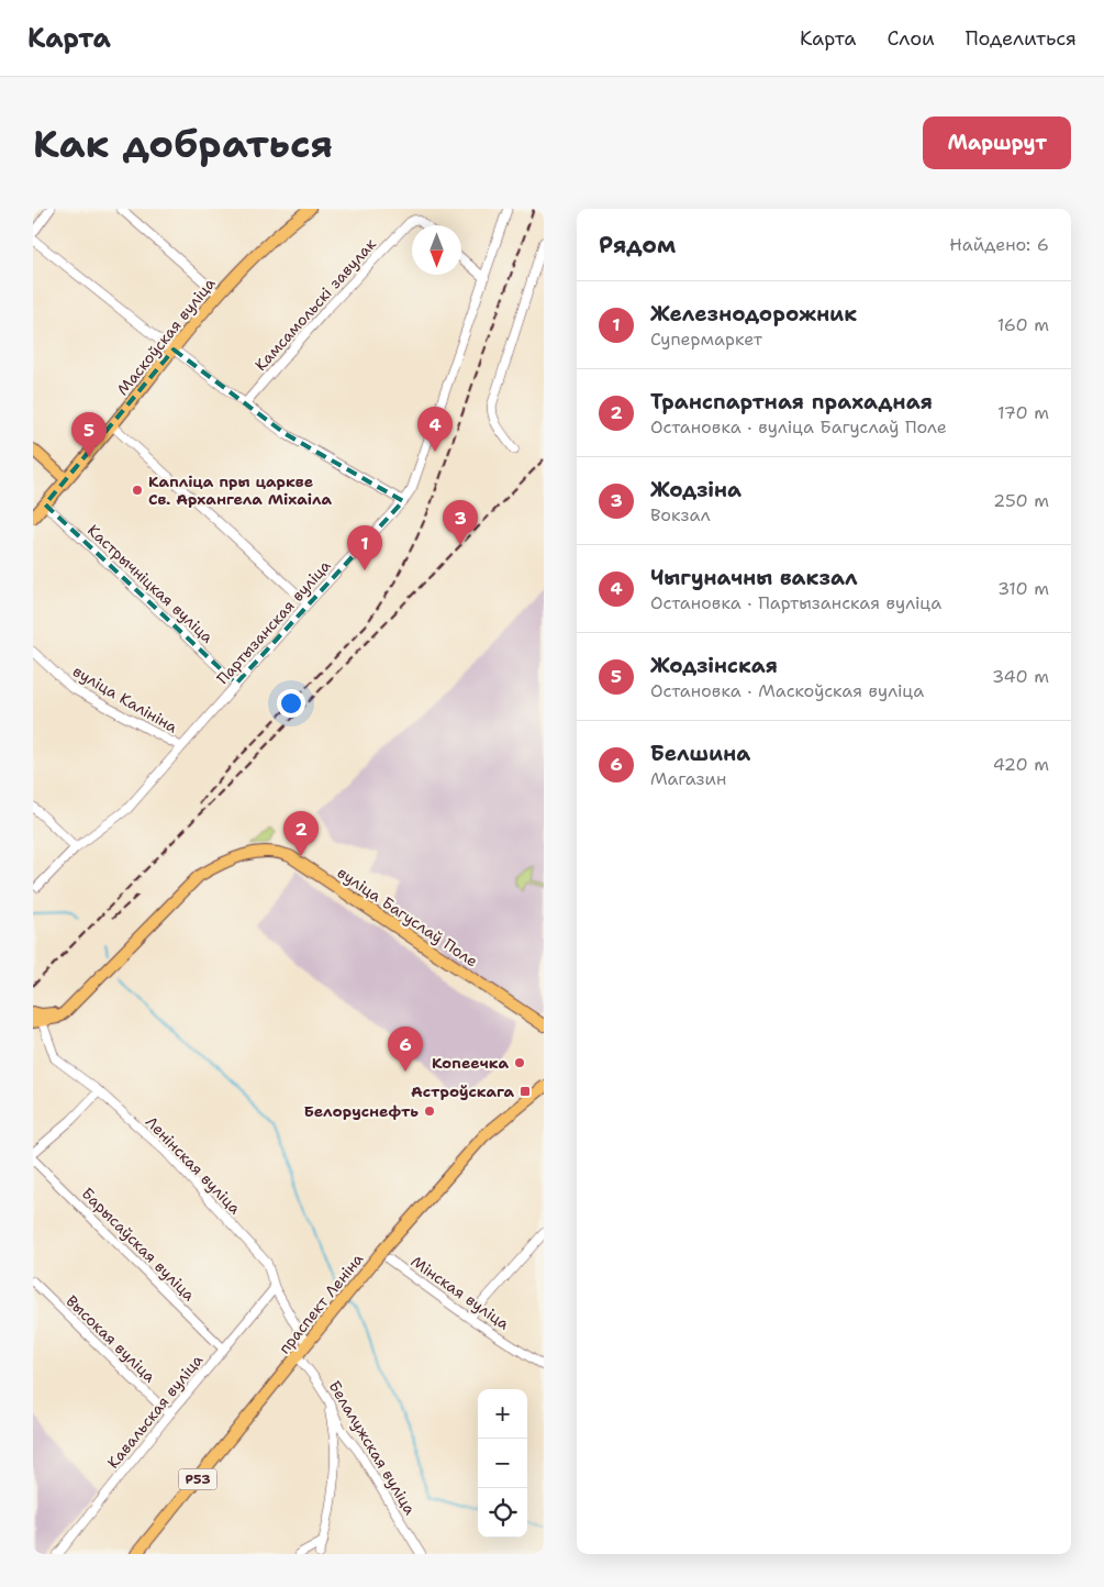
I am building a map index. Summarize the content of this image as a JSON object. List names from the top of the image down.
{
  "streets": {
    "main road": [
      "Маскоўская вуліца",
      "вуліца Багуслаў Поле",
      "праспект Леніна",
      "Р53"
    ],
    "street": [
      "Камсамольскі завулак",
      "Кастрычніцкая вуліца",
      "Партызанская вуліца",
      "вуліца Калініна",
      "Ленінская вуліца",
      "Барысаўская вуліца",
      "Мінская вуліца",
      "Высокая вуліца",
      "Кавальская вуліца",
      "Белалужская вуліца"
    ]
  },
  "crossings": [
    ["Маскоўская вуліца", "Кастрычніцкая вуліца"],
    ["Кастрычніцкая вуліца", "Партызанская вуліца"],
    ["Партызанская вуліца", "вуліца Калініна"],
    ["вуліца Багуслаў Поле", "Ленінская вуліца"],
    ["Ленінская вуліца", "праспект Леніна"],
    ["Ленінская вуліца", "Кавальская вуліца"],
    ["Барысаўская вуліца", "Кавальская вуліца"],
    ["праспект Леніна", "Белалужская вуліца"],
    ["Высокая вуліца", "Кавальская вуліца"]
  ],
  "places": {
    "other": ["Капліца пры царкве Св. Архангела Міхаіла", "Копеечка", "Белоруснефть"],
    "transit": ["Астроўскага"]
  },
  "north": "bottom",
  "page": {
    "header": "Карта",
    "nav": ["Карта", "Слои", "Поделиться"],
    "buttons": "Маршрут",
    "title": "Как добраться",
    "heading": ["Рядом", "Найдено: 6"],
    "list": [
      {
        "mark": "1",
        "name": "Железнодорожник",
        "note": "Супермаркет",
        "value": "160 m"
      },
      {
        "mark": "2",
        "name": "Транспартная прахадная",
        "note": "Остановка · вуліца Багуслаў Поле",
        "value": "170 m"
      },
      {
        "mark": "3",
        "name": "Жодзіна",
        "note": "Вокзал",
        "value": "250 m"
      },
      {
        "mark": "4",
        "name": "Чыгуначны вакзал",
        "note": "Остановка · Партызанская вуліца",
        "value": "310 m"
      },
      {
        "mark": "5",
        "name": "Жодзінская",
        "note": "Остановка · Маскоўская вуліца",
        "value": "340 m"
      },
      {
        "mark": "6",
        "name": "Белшина",
        "note": "Магазин",
        "value": "420 m"
      }
    ],
    "pins": [
      "4",
      "5",
      "3",
      "1",
      "2",
      "6"
    ],
    "map_buttons": ["+", "−"]
  }
}
